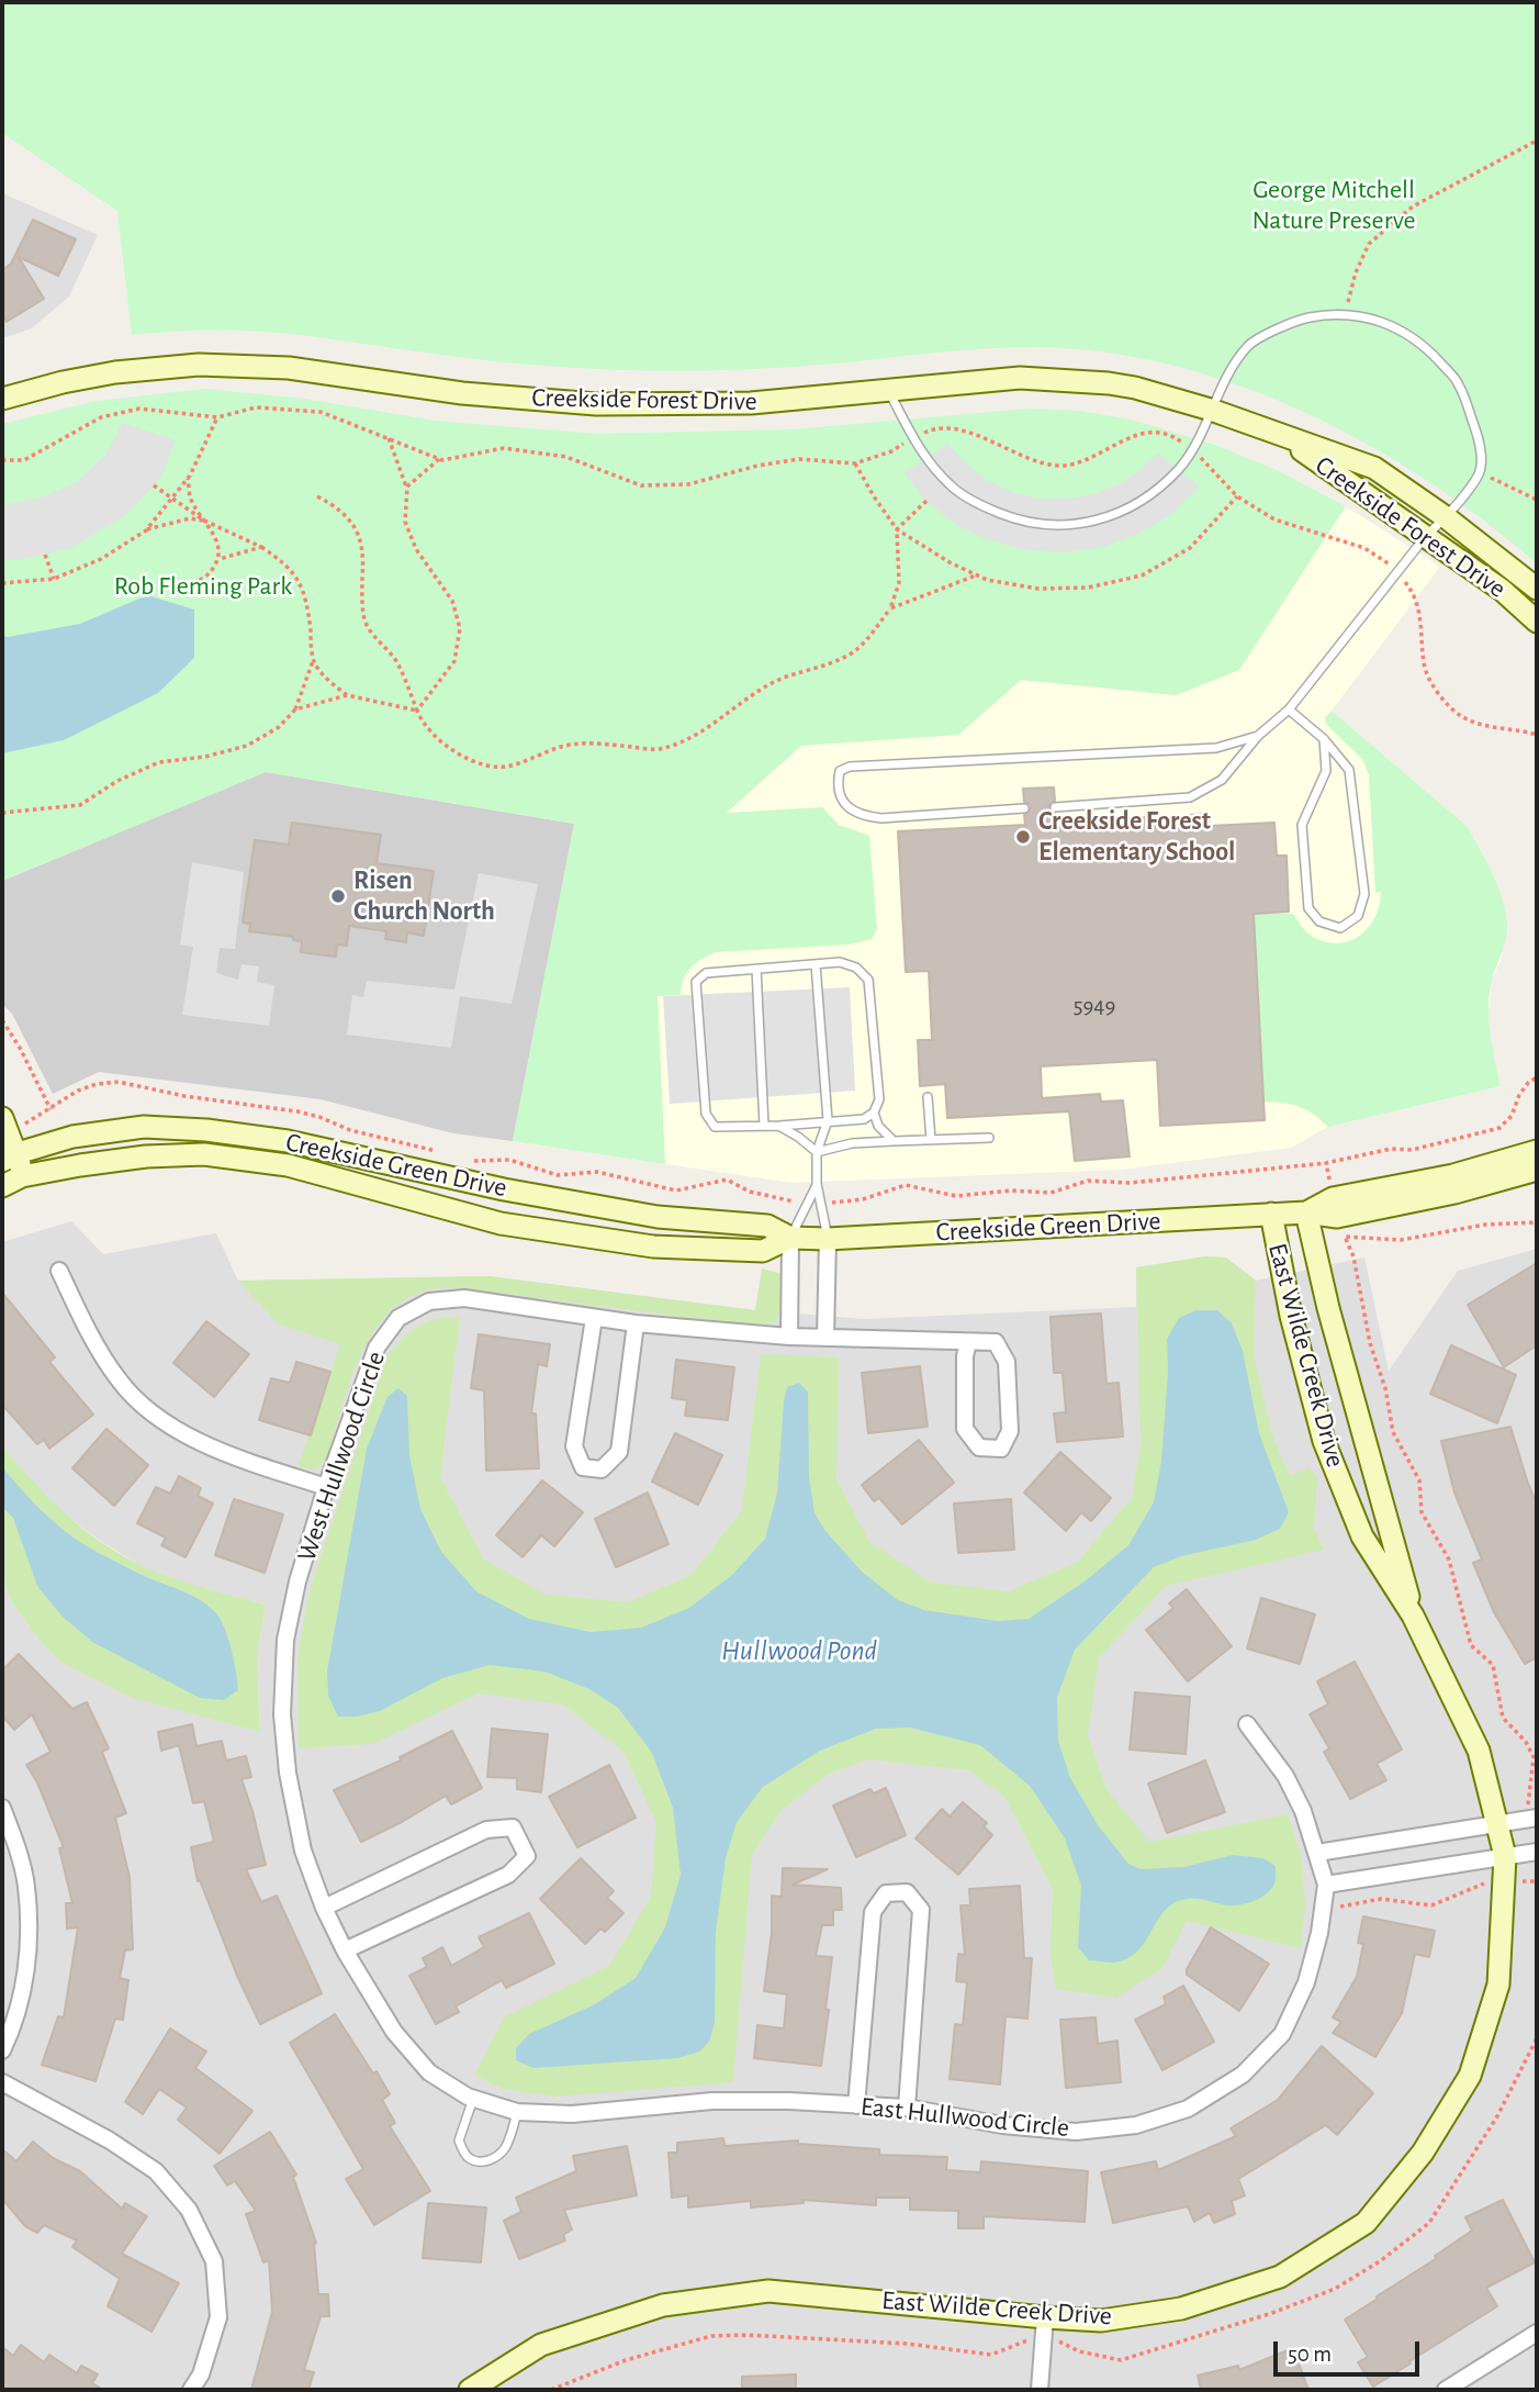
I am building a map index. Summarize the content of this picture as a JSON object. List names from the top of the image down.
{
  "streets": {
    "main road": ["Creekside Forest Drive", "Creekside Green Drive", "East Wilde Creek Drive"],
    "street": ["West Hullwood Circle", "East Hullwood Circle"]
  },
  "crossings": [
    ["Creekside Green Drive", "East Wilde Creek Drive"],
    ["West Hullwood Circle", "East Hullwood Circle"]
  ],
  "water": ["Hullwood Pond"],
  "parks": ["George Mitchell Nature Preserve", "Rob Fleming Park"],
  "places": ["Creekside Forest Elementary School", "Risen Church North"],
  "house_numbers": ["5949"],
  "scale_bar": "50 m"
}
